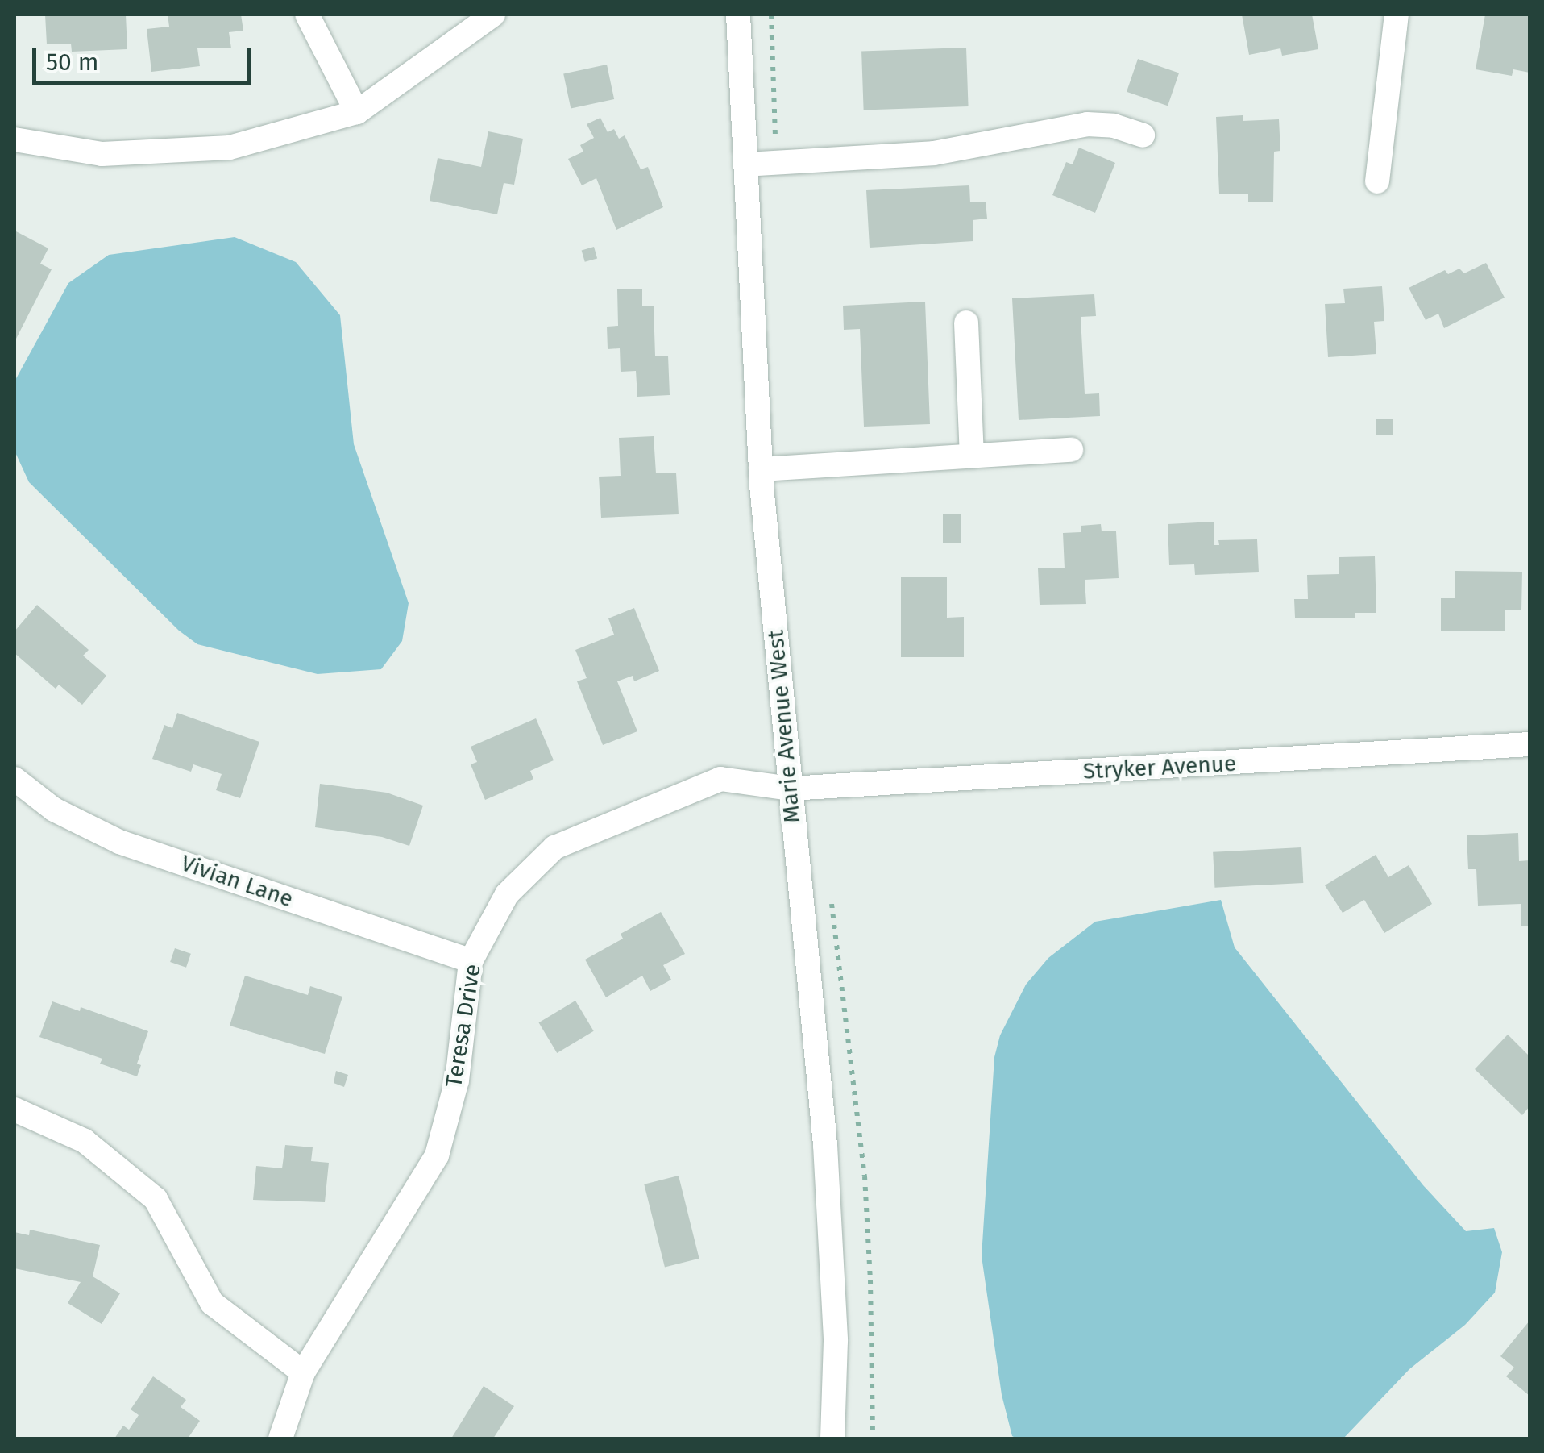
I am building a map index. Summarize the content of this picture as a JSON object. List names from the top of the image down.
{
  "streets": {
    "street": [
      "Marie Avenue West",
      "Stryker Avenue",
      "Vivian Lane",
      "Teresa Drive"
    ]
  },
  "crossings": [
    ["Marie Avenue West", "Stryker Avenue"],
    ["Marie Avenue West", "Teresa Drive"],
    ["Stryker Avenue", "Teresa Drive"],
    ["Vivian Lane", "Teresa Drive"]
  ],
  "scale_bar": "50 m"
}
